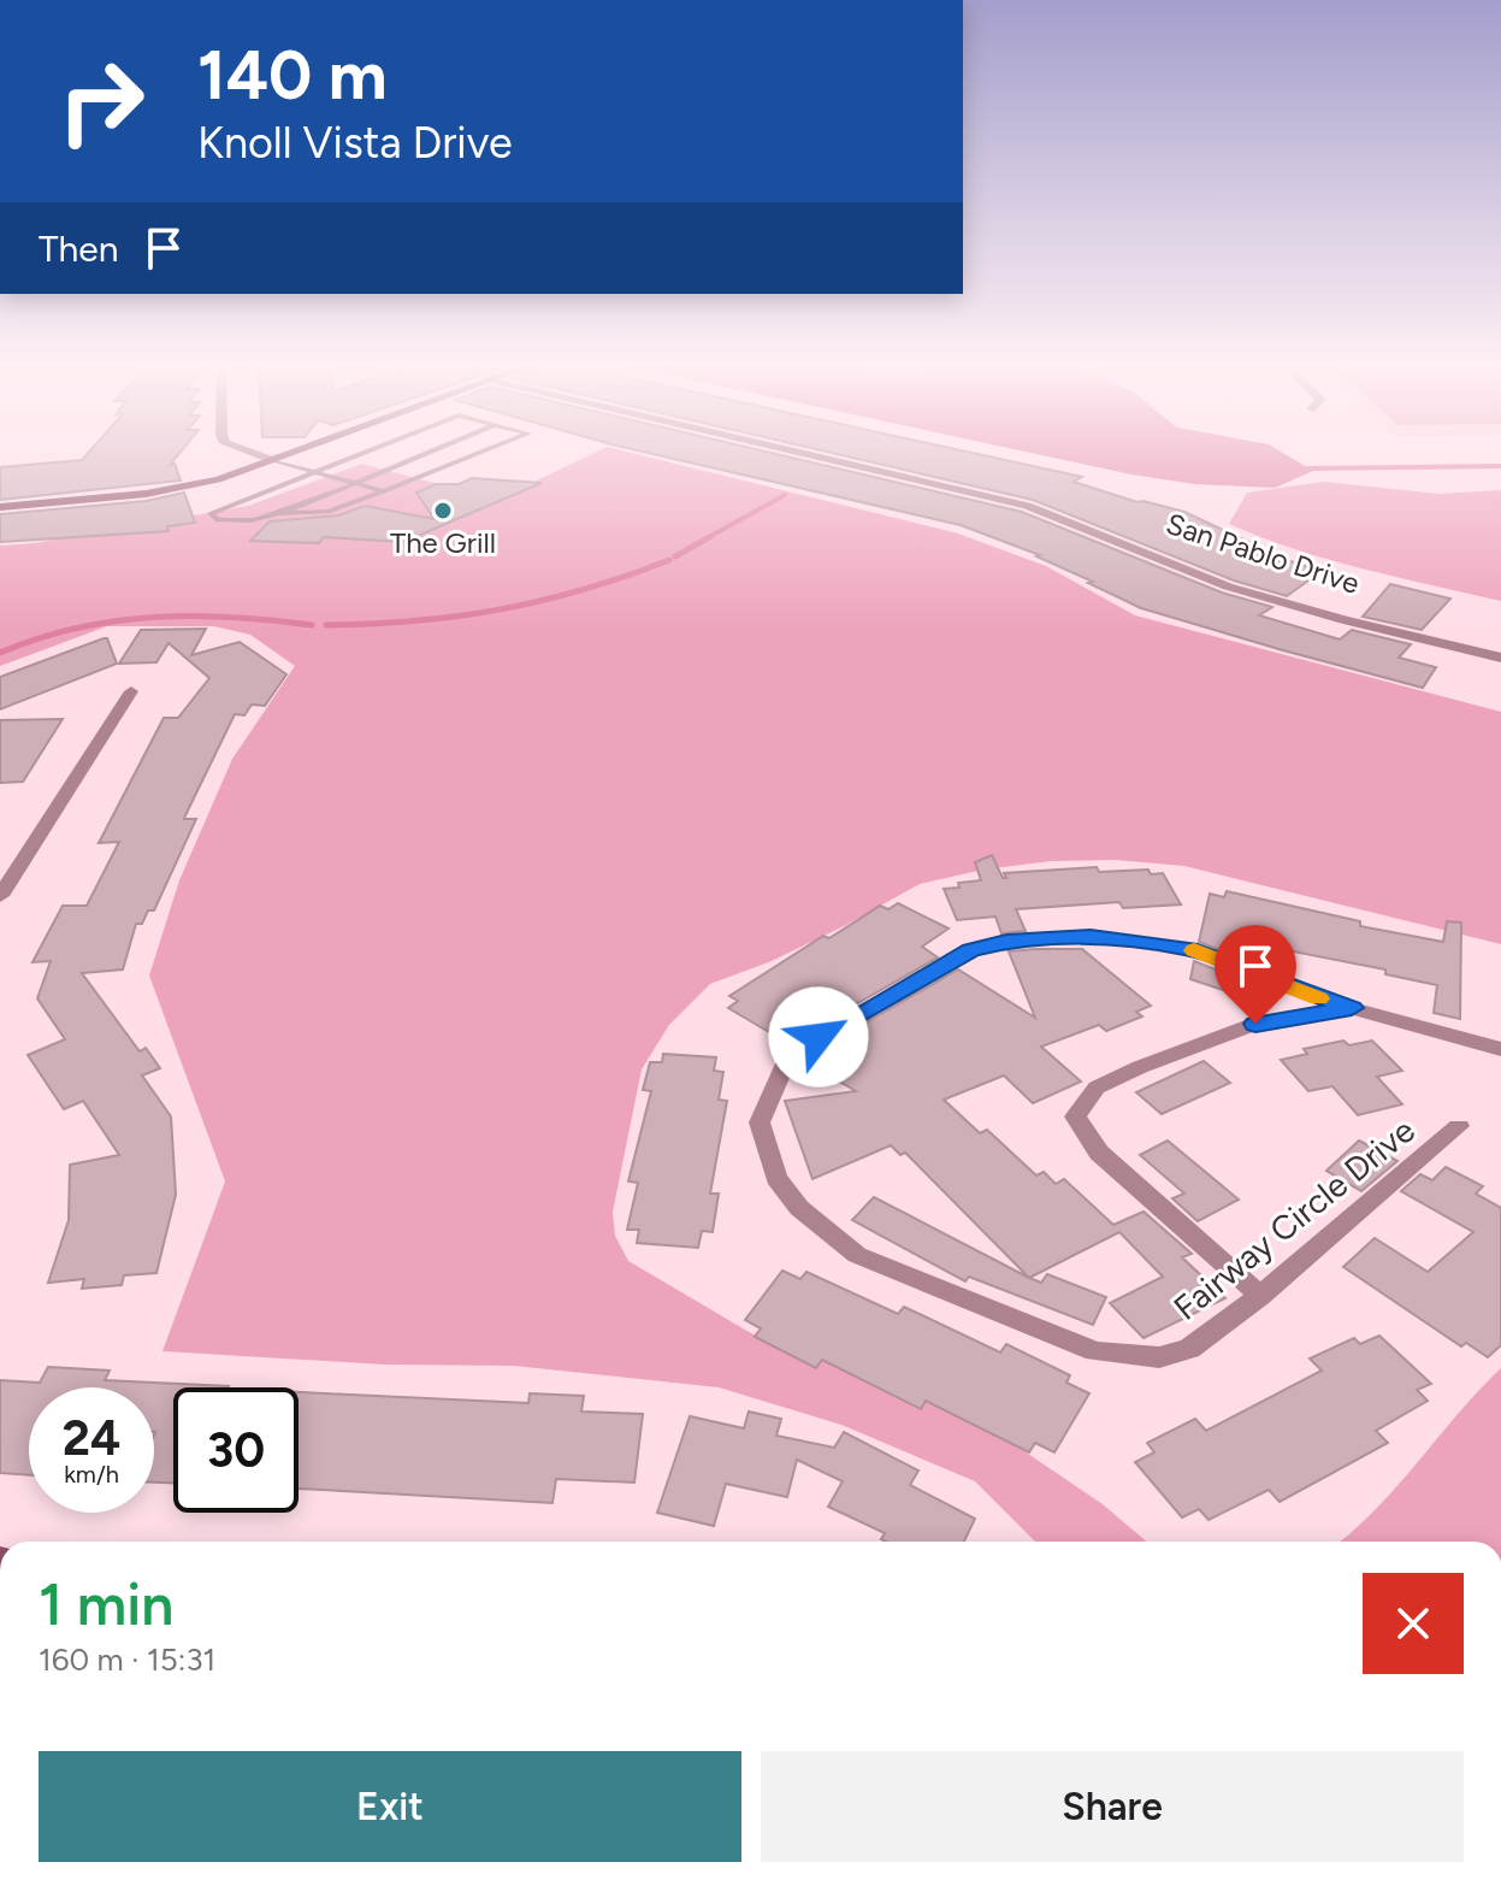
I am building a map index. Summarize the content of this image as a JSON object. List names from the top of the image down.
{
  "streets": {
    "street": ["San Pablo Drive", "Fairway Circle Drive"]
  },
  "places": ["The Grill"],
  "page": {
    "turn": ["140 m", "Knoll Vista Drive"],
    "then": "Then",
    "speed": "24 km/h",
    "limit": "30",
    "heading": ["1 min", "160 m · 15:31"],
    "buttons": ["Exit", "Share"]
  }
}
